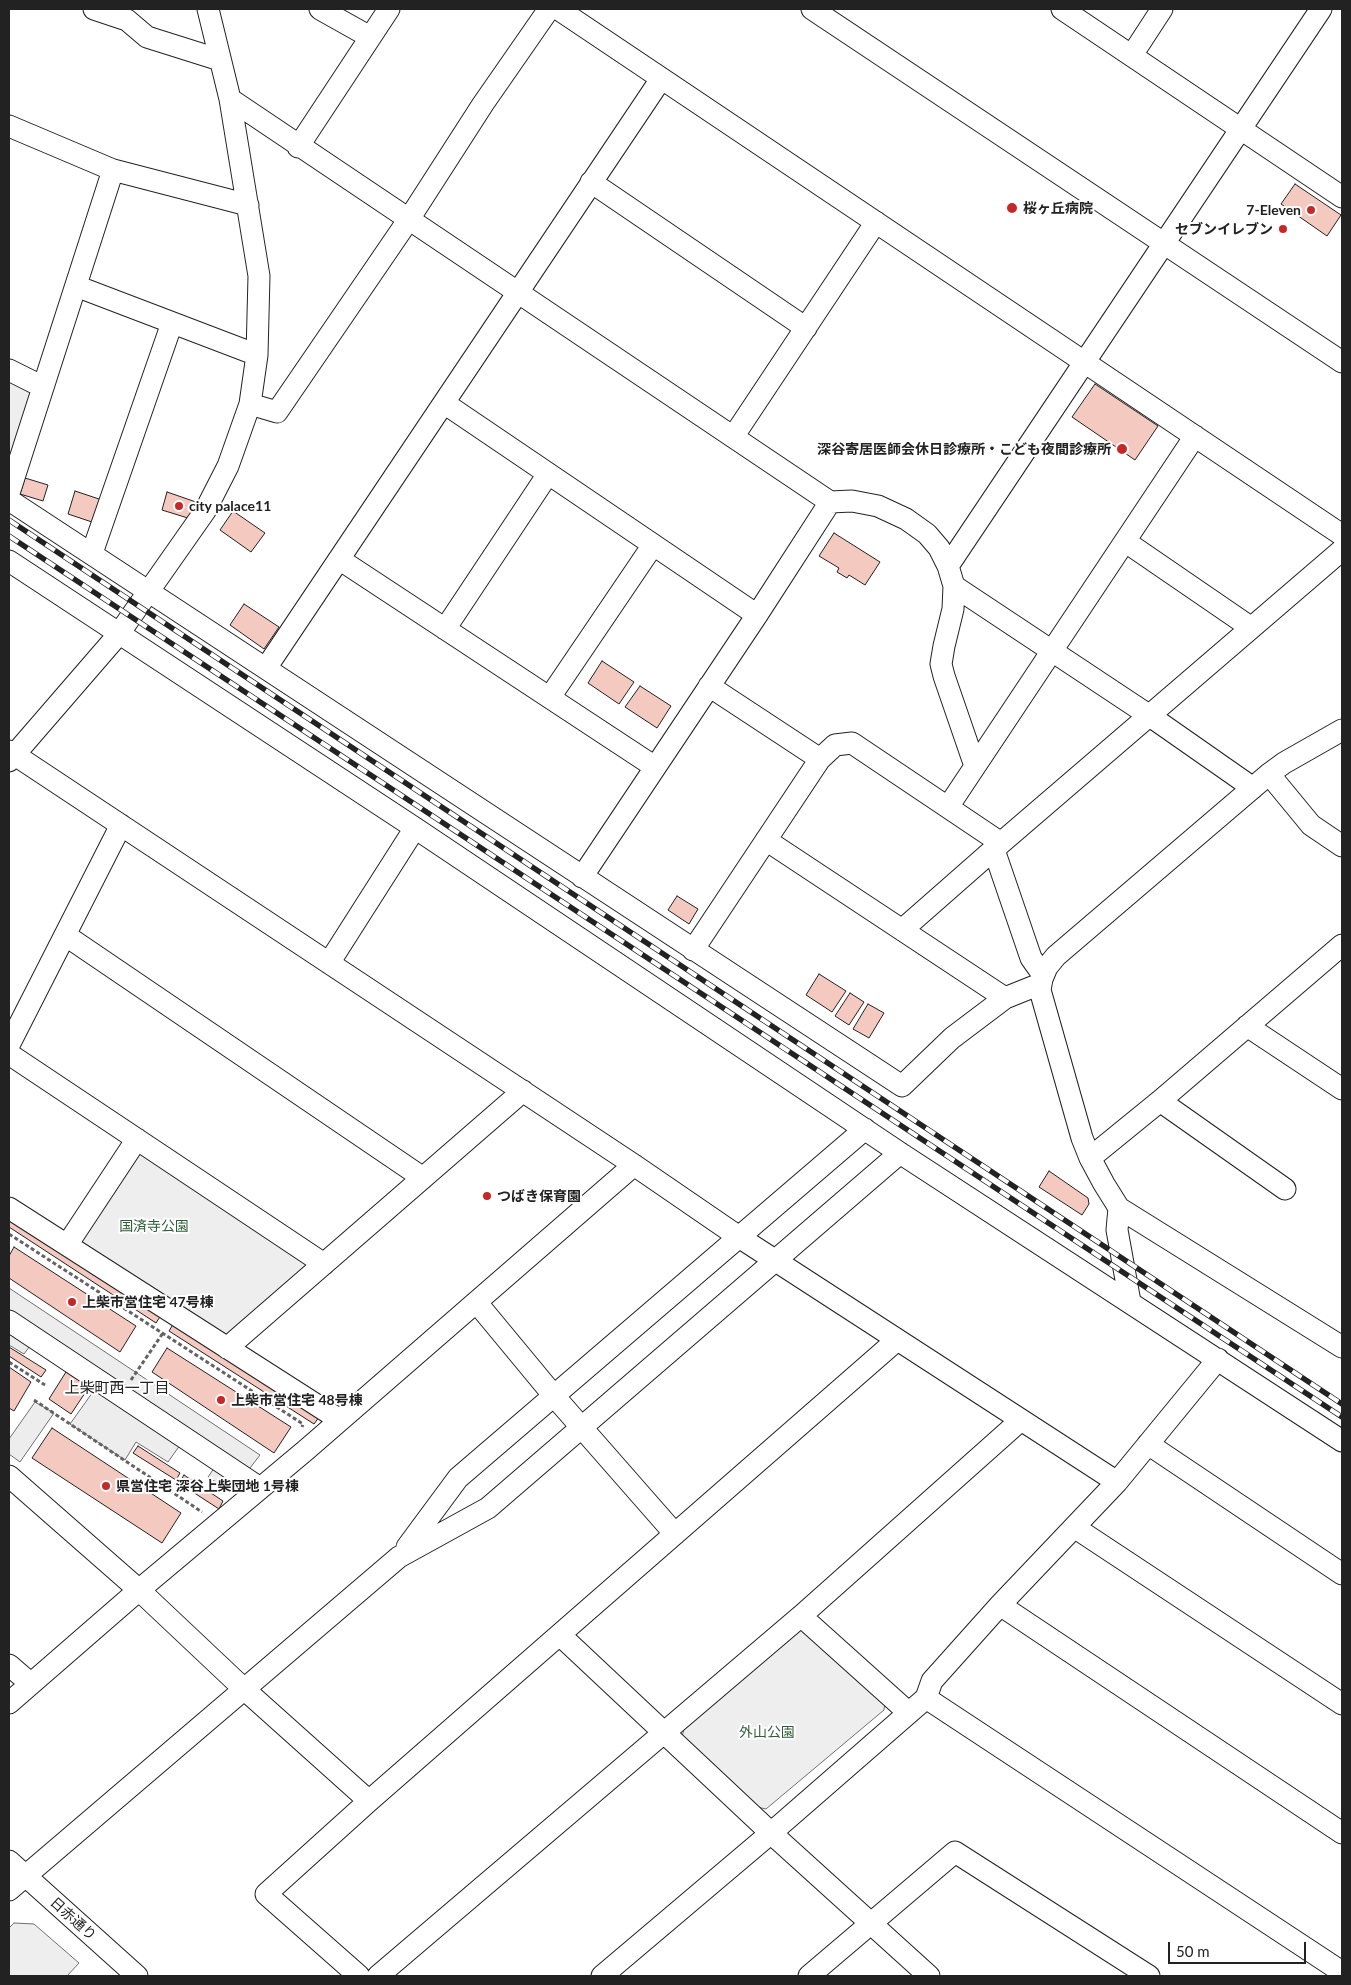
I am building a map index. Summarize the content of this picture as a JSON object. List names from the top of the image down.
{
  "streets": {
    "street": ["日赤通り"]
  },
  "districts": ["上柴町西一丁目"],
  "parks": ["国済寺公園", "外山公園"],
  "places": [
    "桜ヶ丘病院",
    "7-Eleven",
    "セブンイレブン",
    "深谷寄居医師会休日診療所・こども夜間診療所",
    "city palace11",
    "つばき保育園",
    "上柴市営住宅 47号棟",
    "上柴市営住宅 48号棟",
    "県営住宅 深谷上柴団地 1号棟"
  ],
  "scale_bar": "50 m"
}
